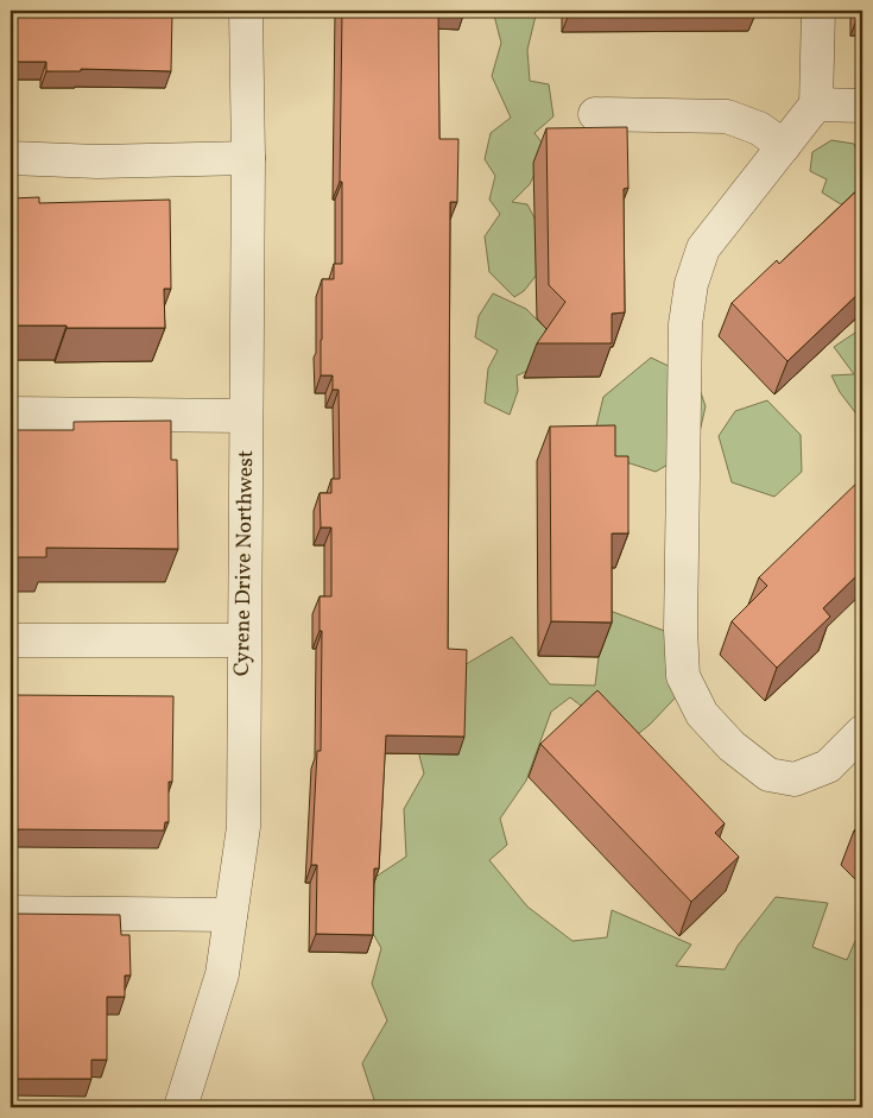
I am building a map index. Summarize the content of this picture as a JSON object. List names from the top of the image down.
{
  "streets": {
    "street": ["Cyrene Drive Northwest"]
  }
}
